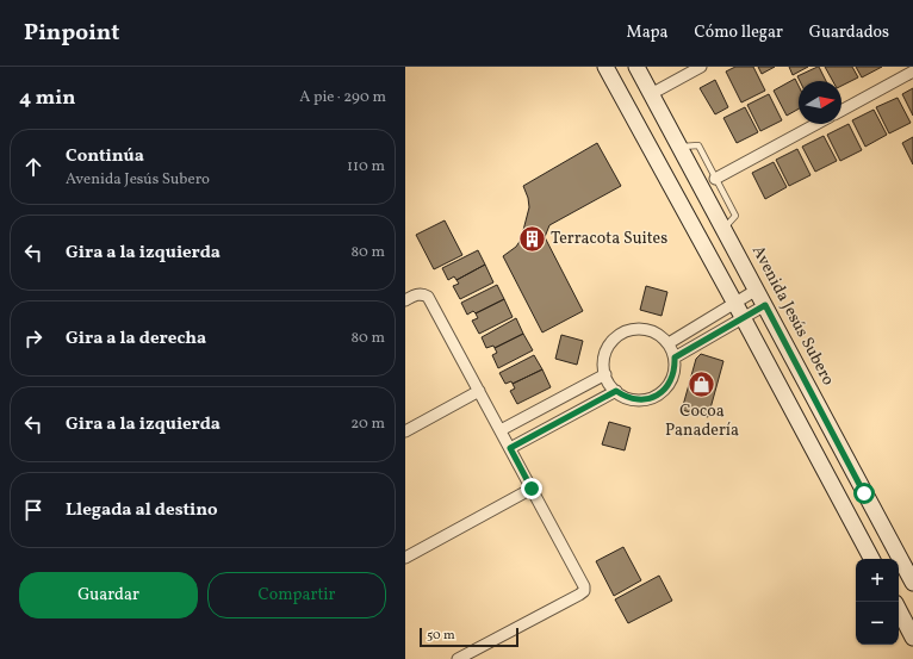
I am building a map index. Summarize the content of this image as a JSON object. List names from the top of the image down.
{
  "streets": {
    "main road": ["Avenida Jesús Subero"]
  },
  "places": {
    "building": ["Terracota Suites"],
    "shop": ["Cocoa Panadería"]
  },
  "scale_bar": "50 m",
  "north": "right",
  "page": {
    "header": "Pinpoint",
    "nav": ["Mapa", "Cómo llegar", "Guardados"],
    "heading": ["4 min", "A pie · 290 m"],
    "list": [
      ["Continúa", "Avenida Jesús Subero", "110 m"],
      ["Gira a la izquierda", "80 m"],
      ["Gira a la derecha", "80 m"],
      ["Gira a la izquierda", "20 m"],
      "Llegada al destino"
    ],
    "buttons": ["Guardar", "Compartir"],
    "map_buttons": ["+", "−"],
    "scale": "50 m"
  }
}
